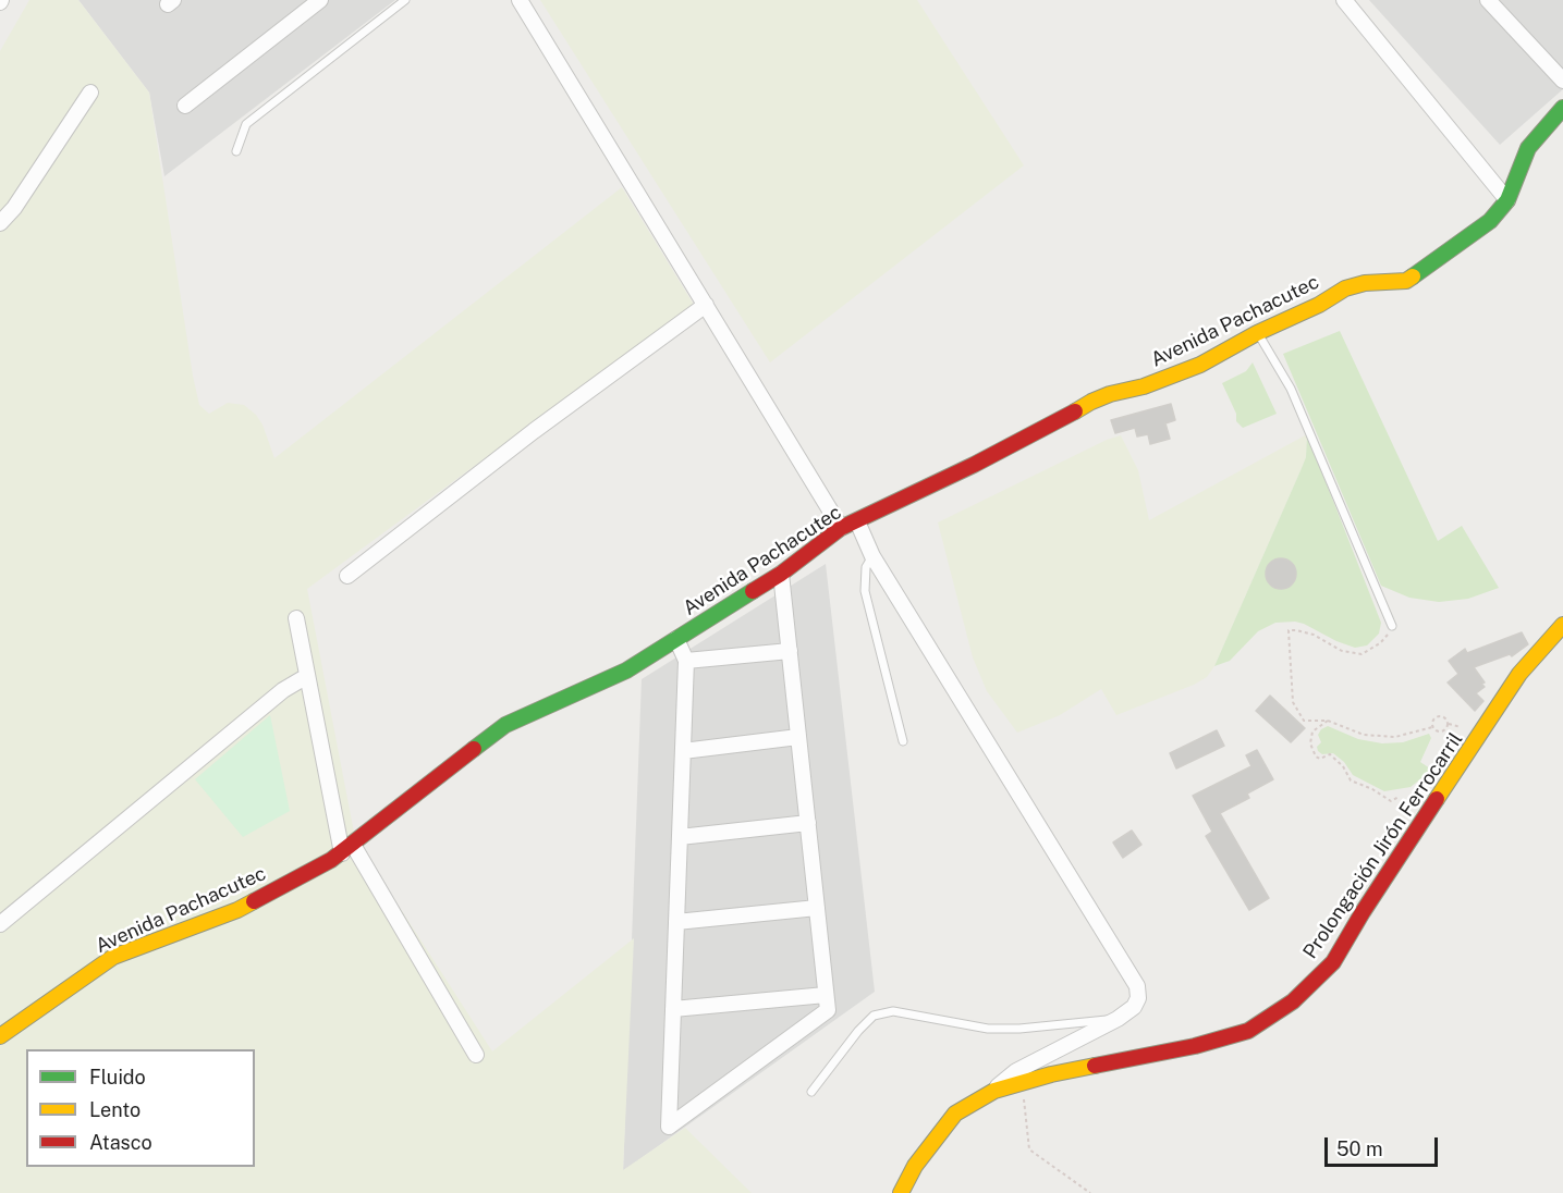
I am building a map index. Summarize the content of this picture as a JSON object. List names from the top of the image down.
{
  "streets": {
    "main road": ["Avenida Pachacutec", "Prolongación Jirón Ferrocarril"]
  },
  "legend": ["Fluido", "Lento", "Atasco"],
  "scale_bar": "50 m"
}
